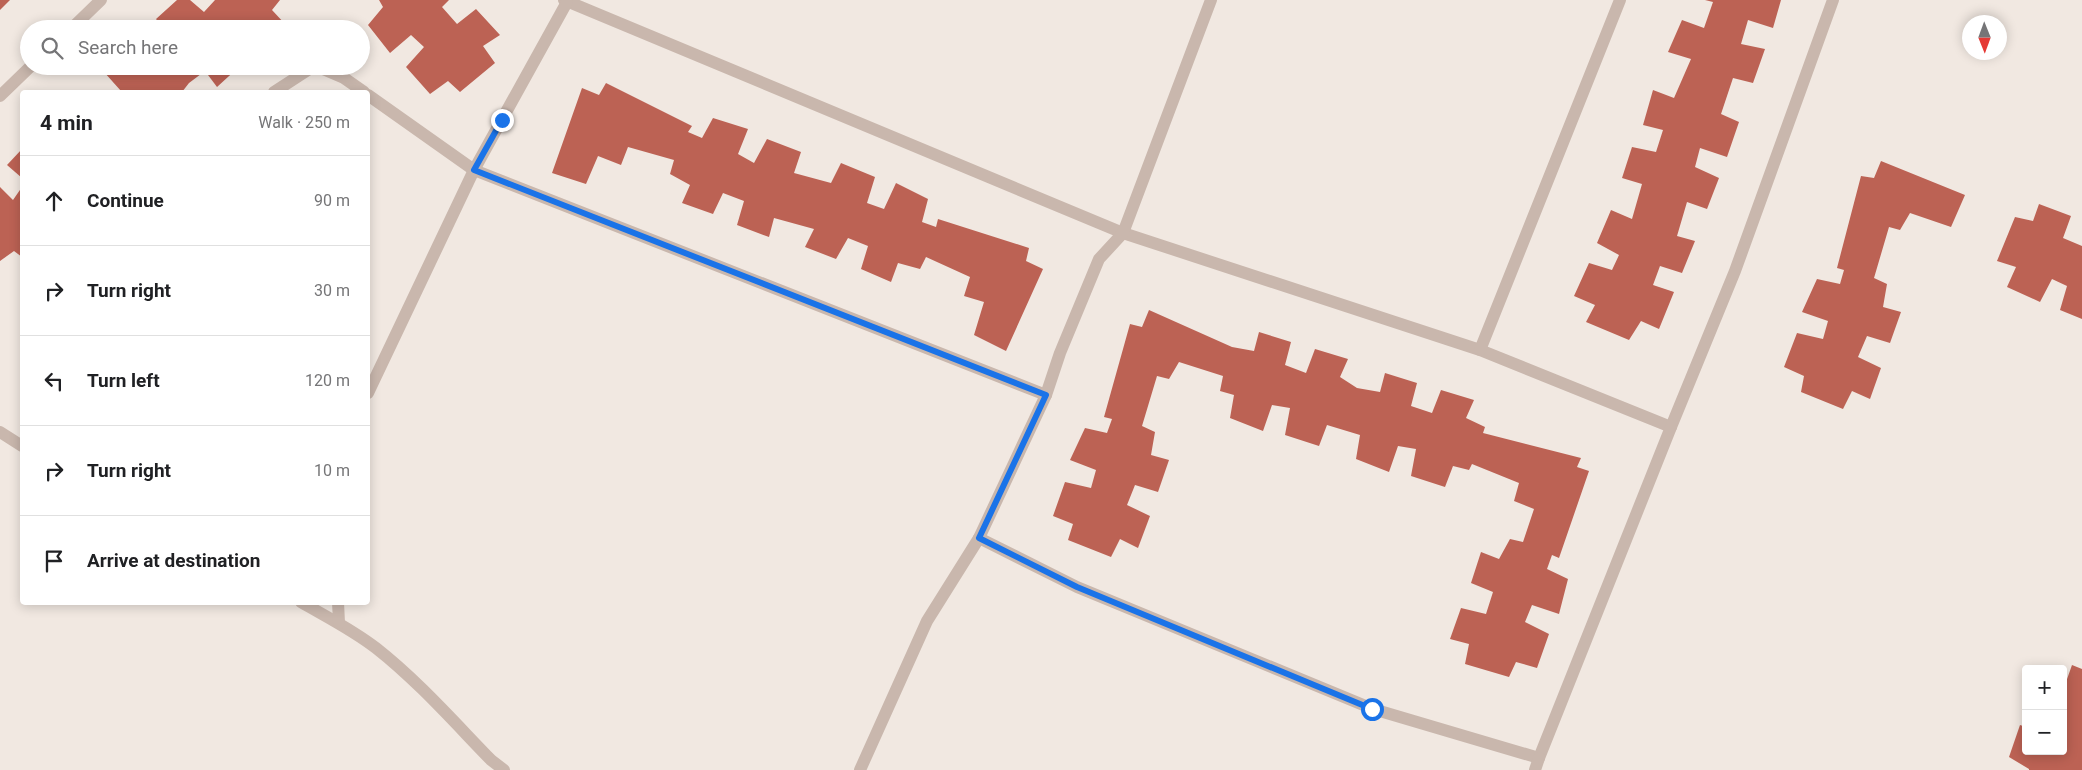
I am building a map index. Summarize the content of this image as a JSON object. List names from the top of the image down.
{
  "north": "bottom",
  "page": {
    "search": "Search here",
    "heading": ["4 min", "Walk · 250 m"],
    "list": [
      ["Continue", "90 m"],
      ["Turn right", "30 m"],
      ["Turn left", "120 m"],
      ["Turn right", "10 m"],
      "Arrive at destination"
    ],
    "map_buttons": ["+", "−"]
  }
}
